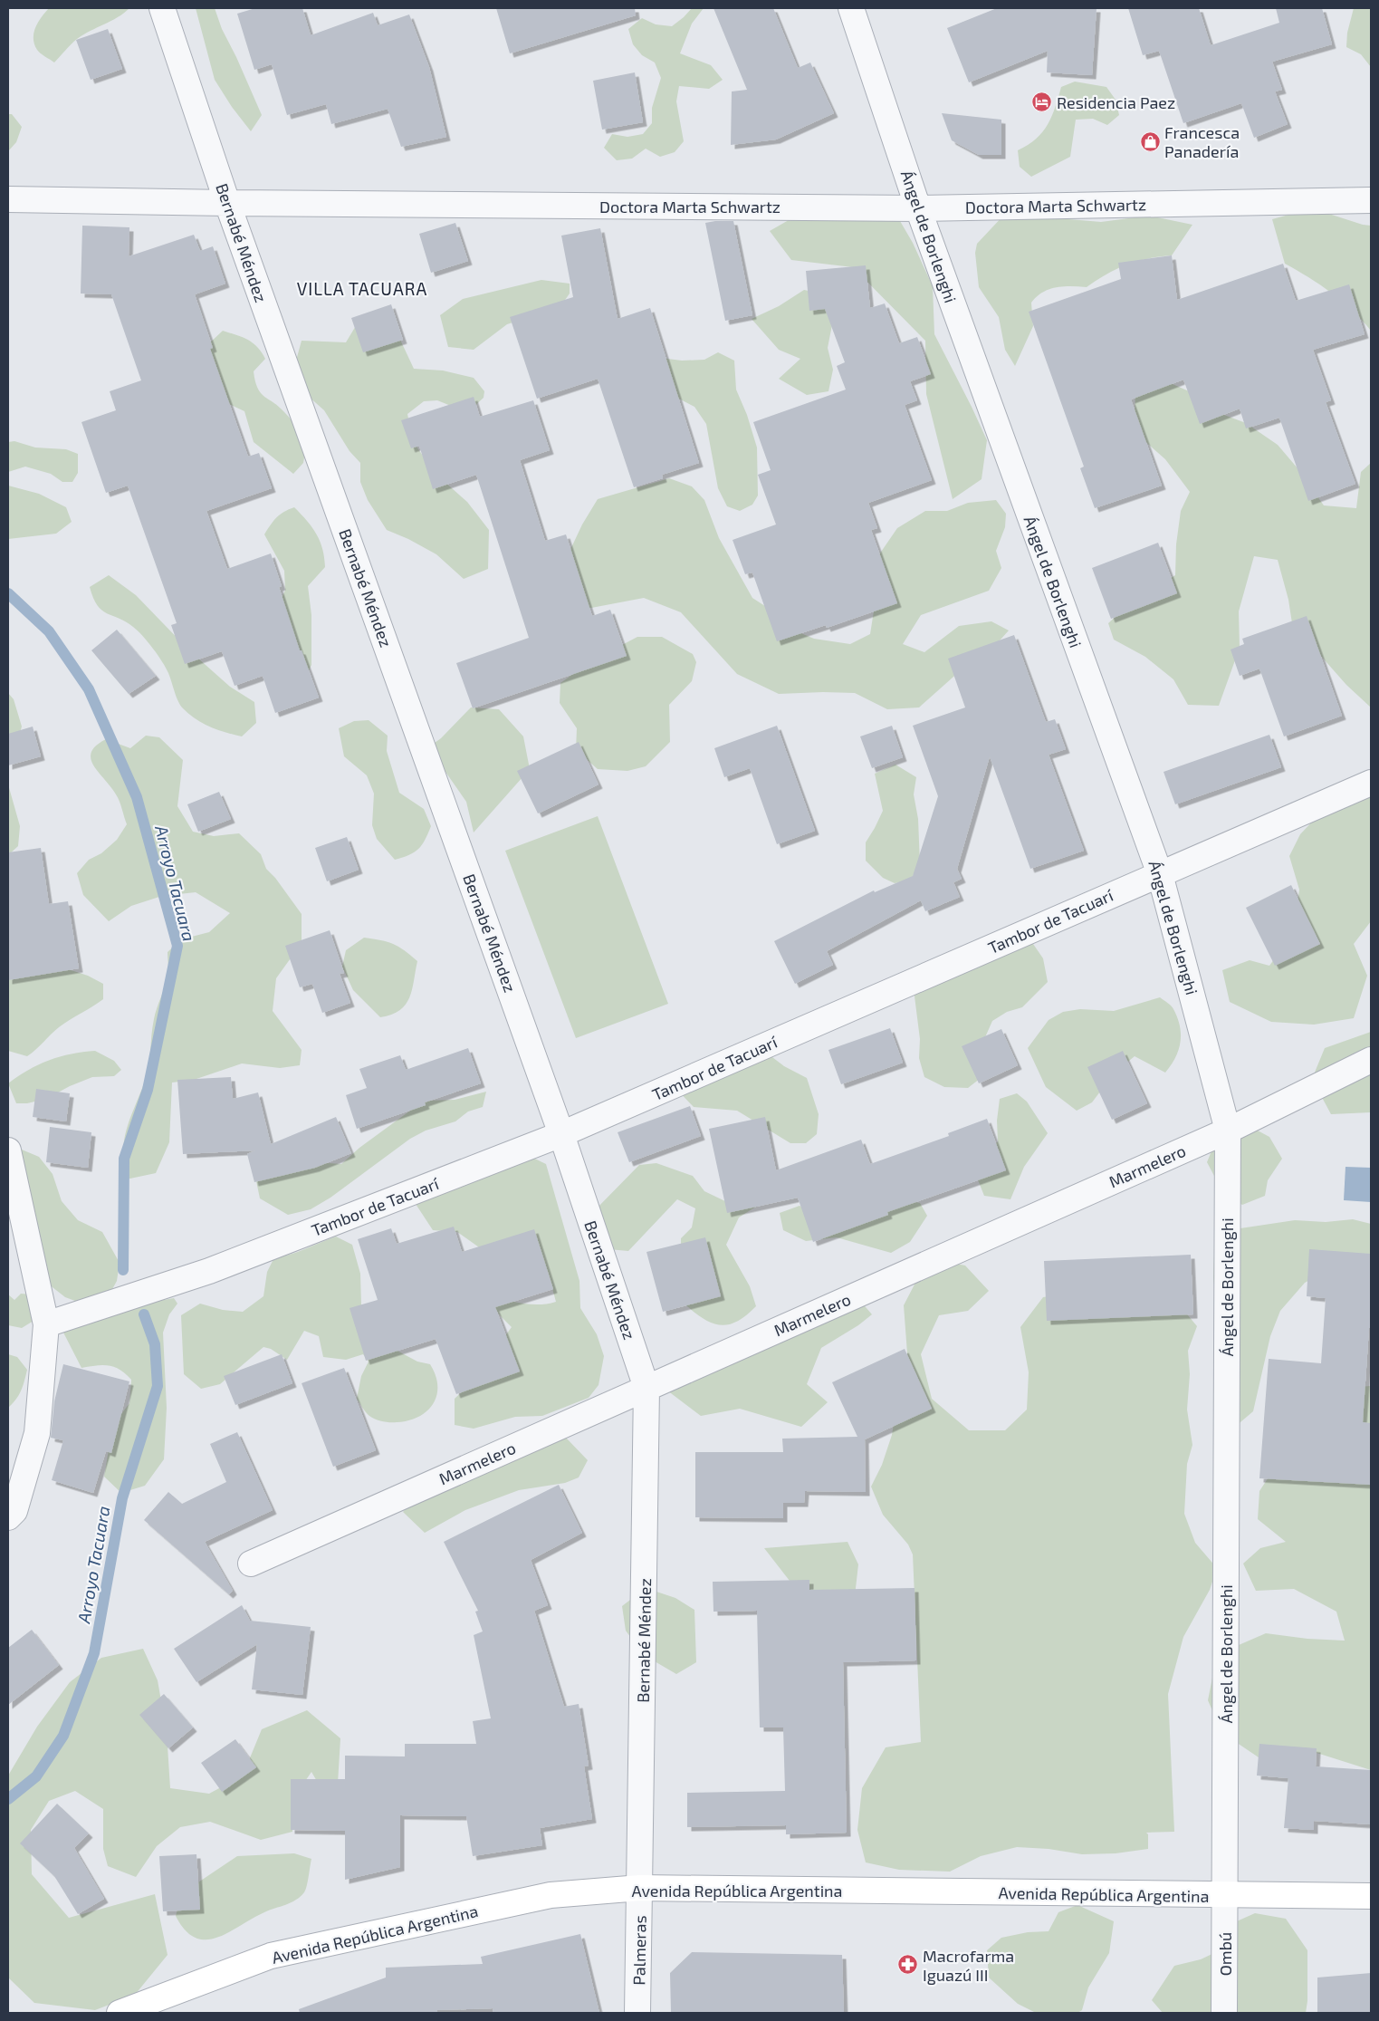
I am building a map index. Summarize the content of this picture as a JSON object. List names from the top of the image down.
{
  "streets": {
    "main road": ["Avenida República Argentina"],
    "street": [
      "Doctora Marta Schwartz",
      "Ángel de Borlenghi",
      "Bernabé Méndez",
      "Tambor de Tacuarí",
      "Marmelero",
      "Palmeras",
      "Ombú"
    ]
  },
  "crossings": [
    ["Doctora Marta Schwartz", "Ángel de Borlenghi"],
    ["Doctora Marta Schwartz", "Bernabé Méndez"],
    ["Ángel de Borlenghi", "Tambor de Tacuarí"],
    ["Ángel de Borlenghi", "Marmelero"],
    ["Ángel de Borlenghi", "Avenida República Argentina"],
    ["Ángel de Borlenghi", "Ombú"],
    ["Bernabé Méndez", "Tambor de Tacuarí"],
    ["Bernabé Méndez", "Marmelero"],
    ["Bernabé Méndez", "Avenida República Argentina"],
    ["Bernabé Méndez", "Palmeras"],
    ["Avenida República Argentina", "Palmeras"],
    ["Avenida República Argentina", "Ombú"]
  ],
  "districts": ["VILLA TACUARA"],
  "water": ["Arroyo Tacuara"],
  "places": {
    "hotel": ["Residencia Paez"],
    "shop": ["Francesca Panadería"],
    "pharmacy": ["Macrofarma Iguazú III"]
  }
}
